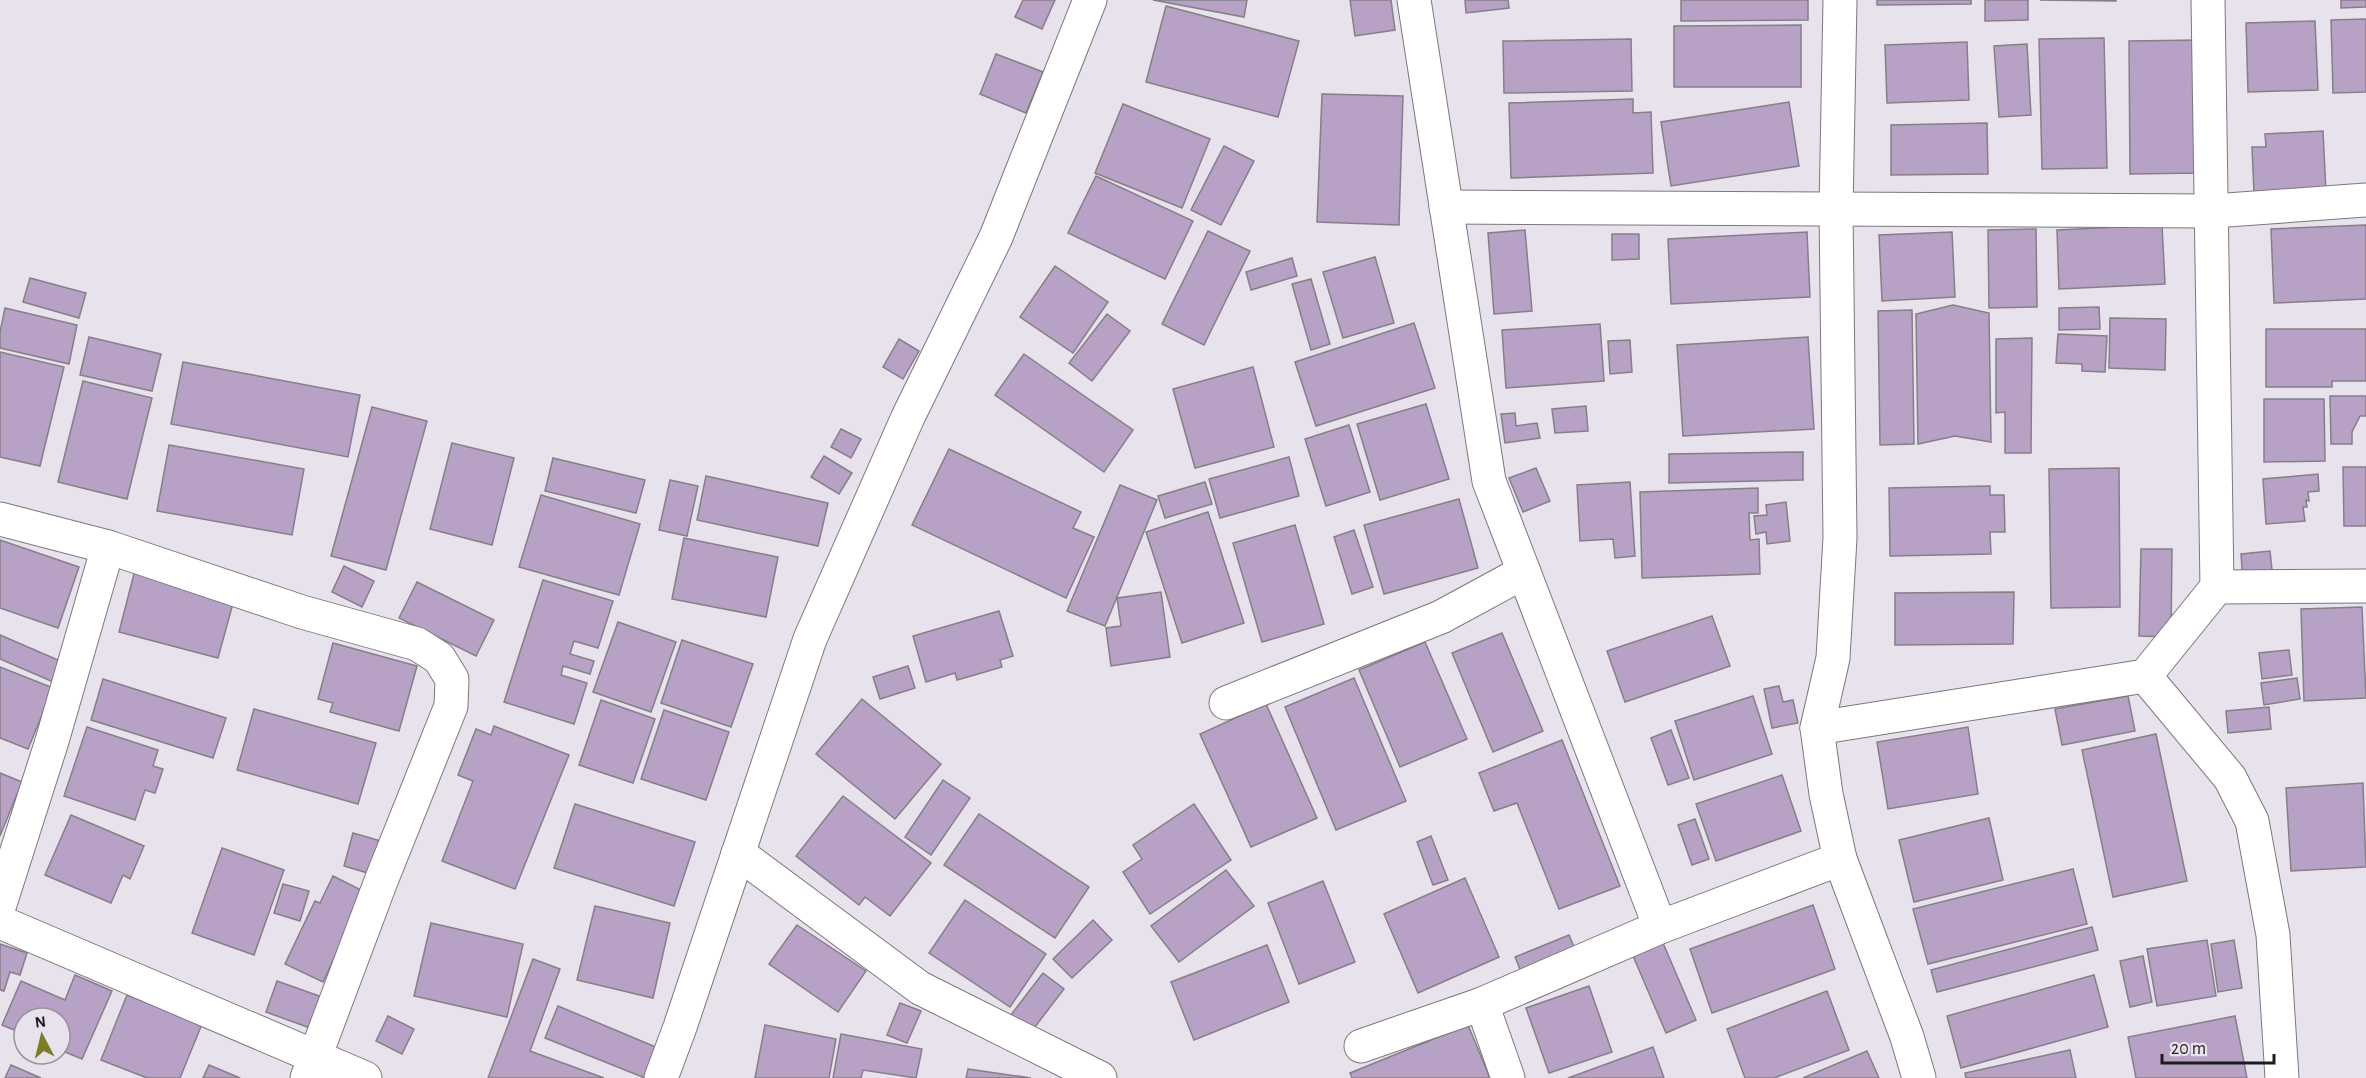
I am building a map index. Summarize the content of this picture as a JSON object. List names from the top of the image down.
{
  "scale_bar": "20 m",
  "north": "top"
}
